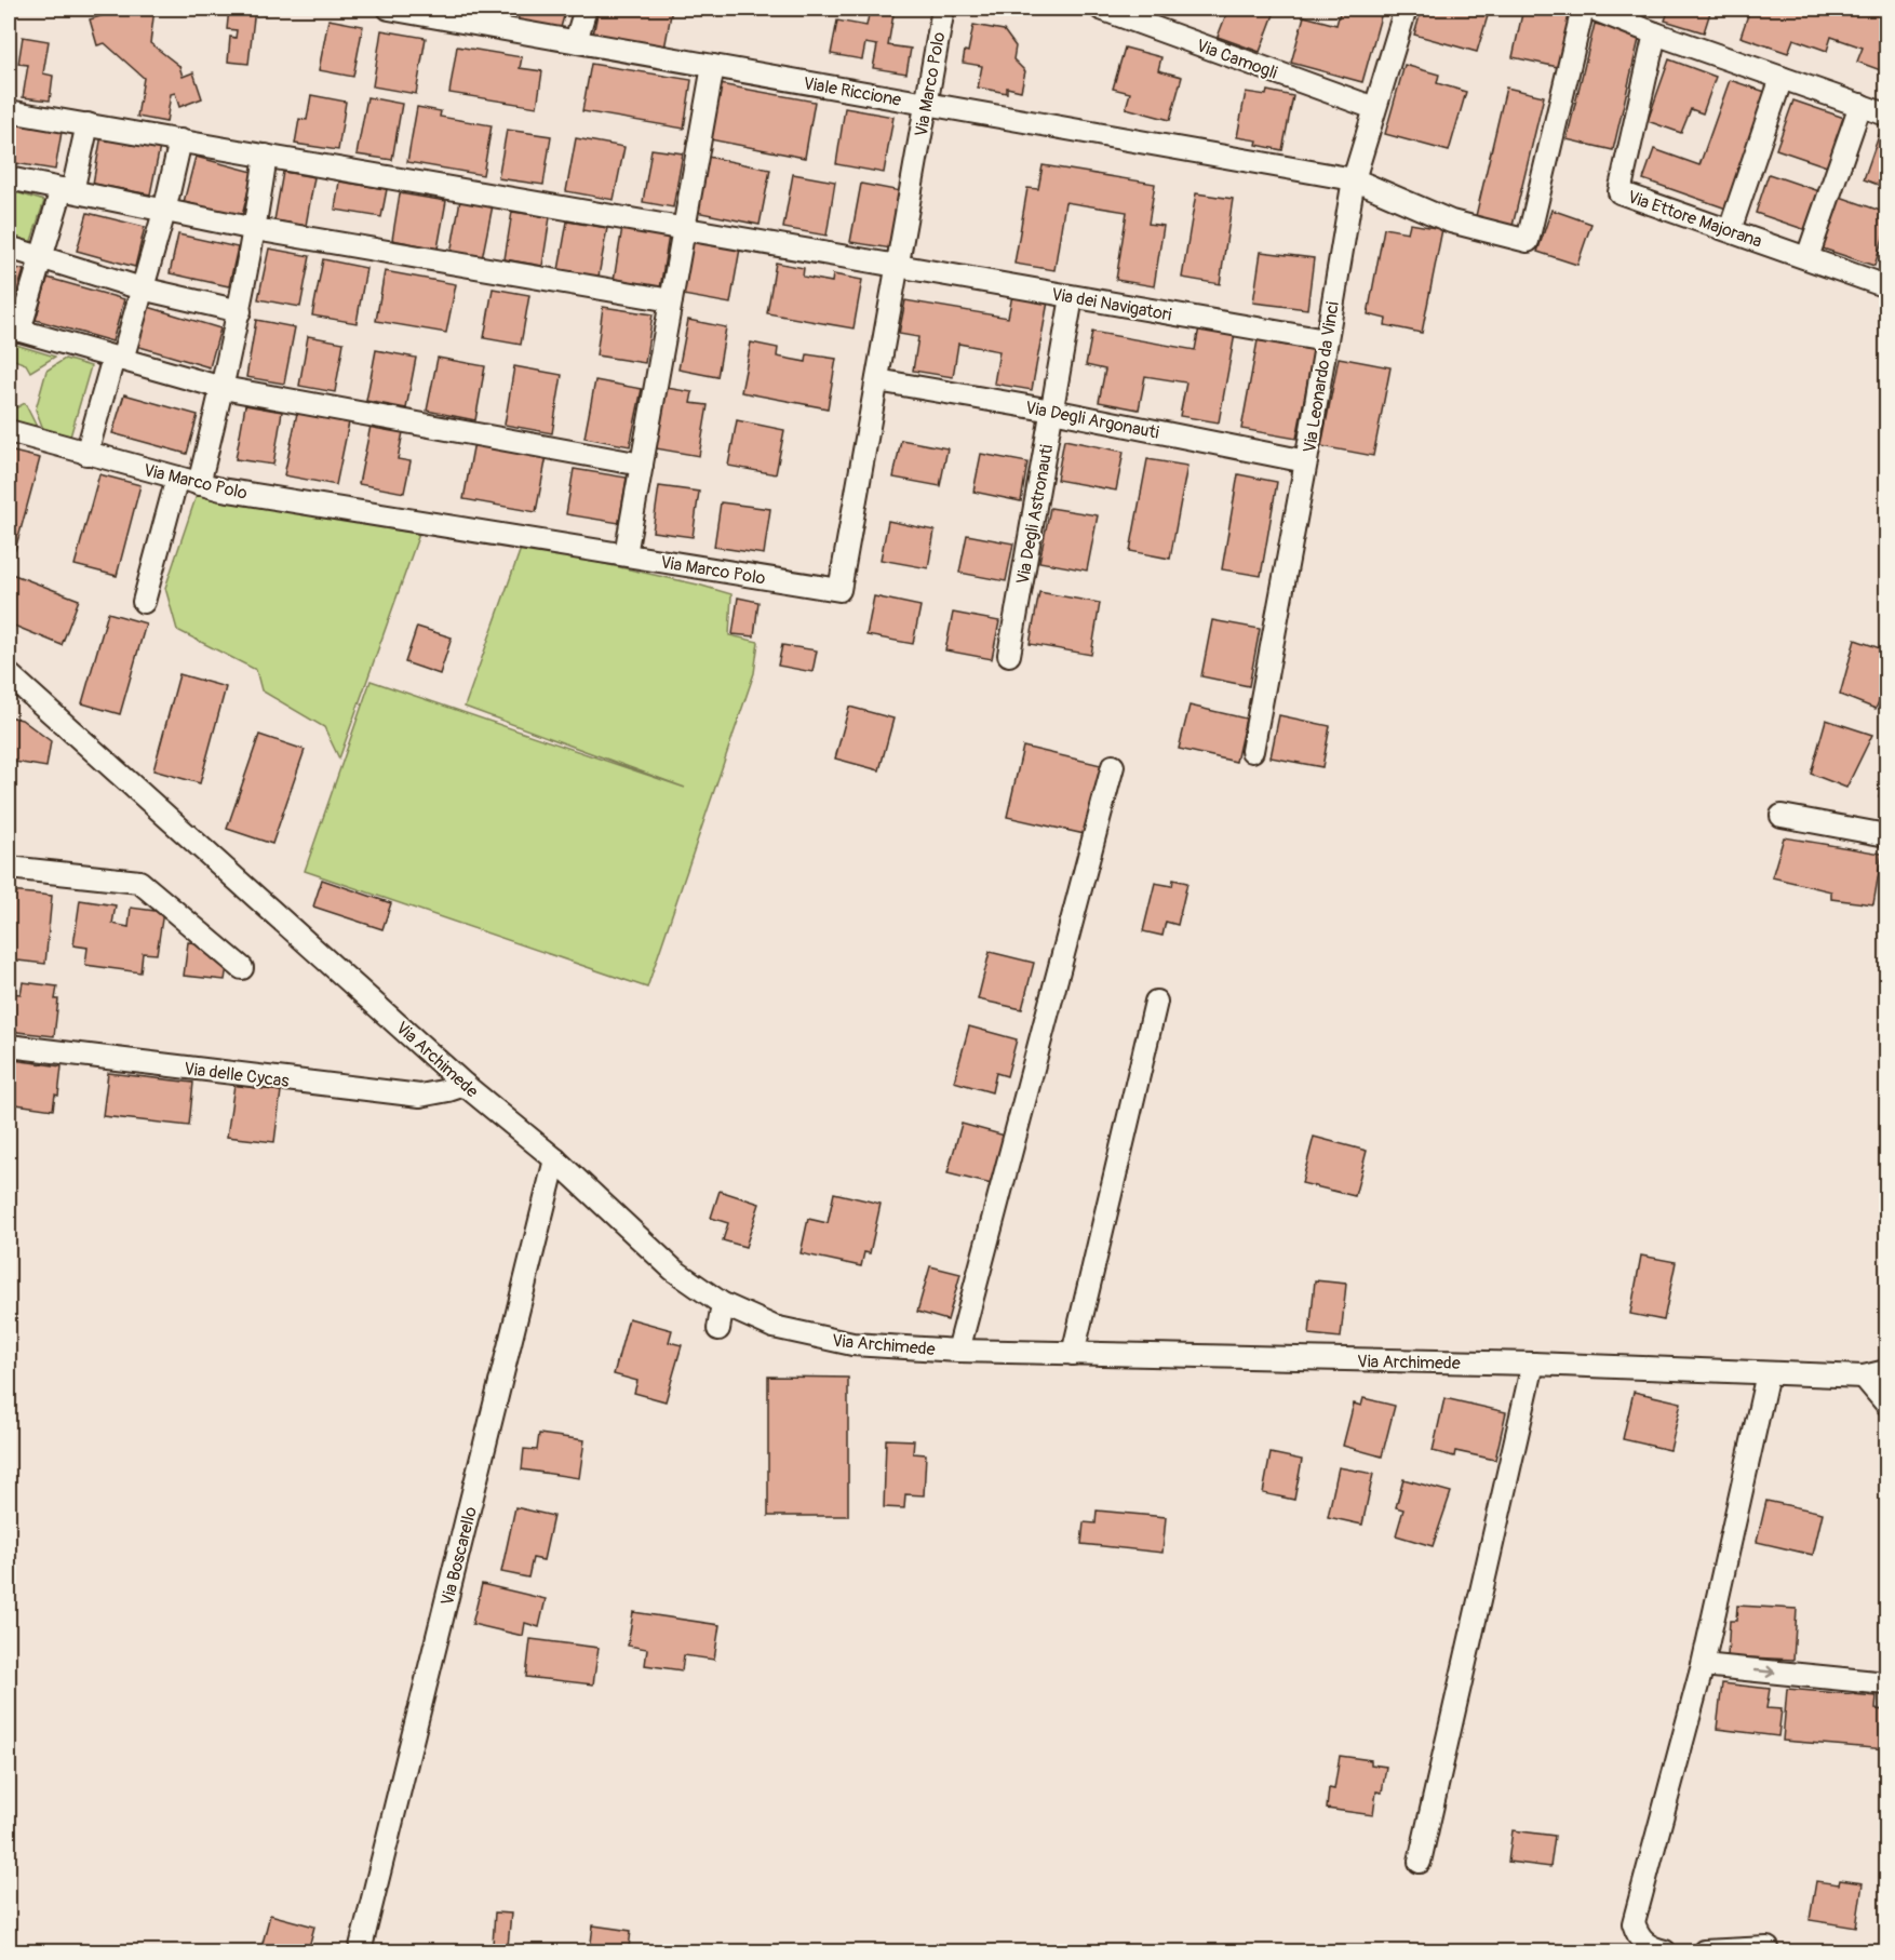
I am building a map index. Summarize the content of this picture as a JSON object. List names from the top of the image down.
{
  "streets": {
    "street": [
      "Via Camogli",
      "Via Marco Polo",
      "Viale Riccione",
      "Via Ettore Majorana",
      "Via dei Navigatori",
      "Via Leonardo da Vinci",
      "Via Degli Argonauti",
      "Via Degli Astronauti",
      "Via Archimede",
      "Via delle Cycas",
      "Via Boscarello"
    ]
  },
  "crossings": [
    ["Via Camogli", "Via Leonardo da Vinci"],
    ["Via Marco Polo", "Viale Riccione"],
    ["Via Marco Polo", "Via dei Navigatori"],
    ["Via Marco Polo", "Via Degli Argonauti"],
    ["Viale Riccione", "Via Leonardo da Vinci"],
    ["Via dei Navigatori", "Via Leonardo da Vinci"],
    ["Via dei Navigatori", "Via Degli Astronauti"],
    ["Via Leonardo da Vinci", "Via Degli Argonauti"],
    ["Via Degli Argonauti", "Via Degli Astronauti"],
    ["Via Archimede", "Via delle Cycas"],
    ["Via Archimede", "Via Boscarello"]
  ]
}
